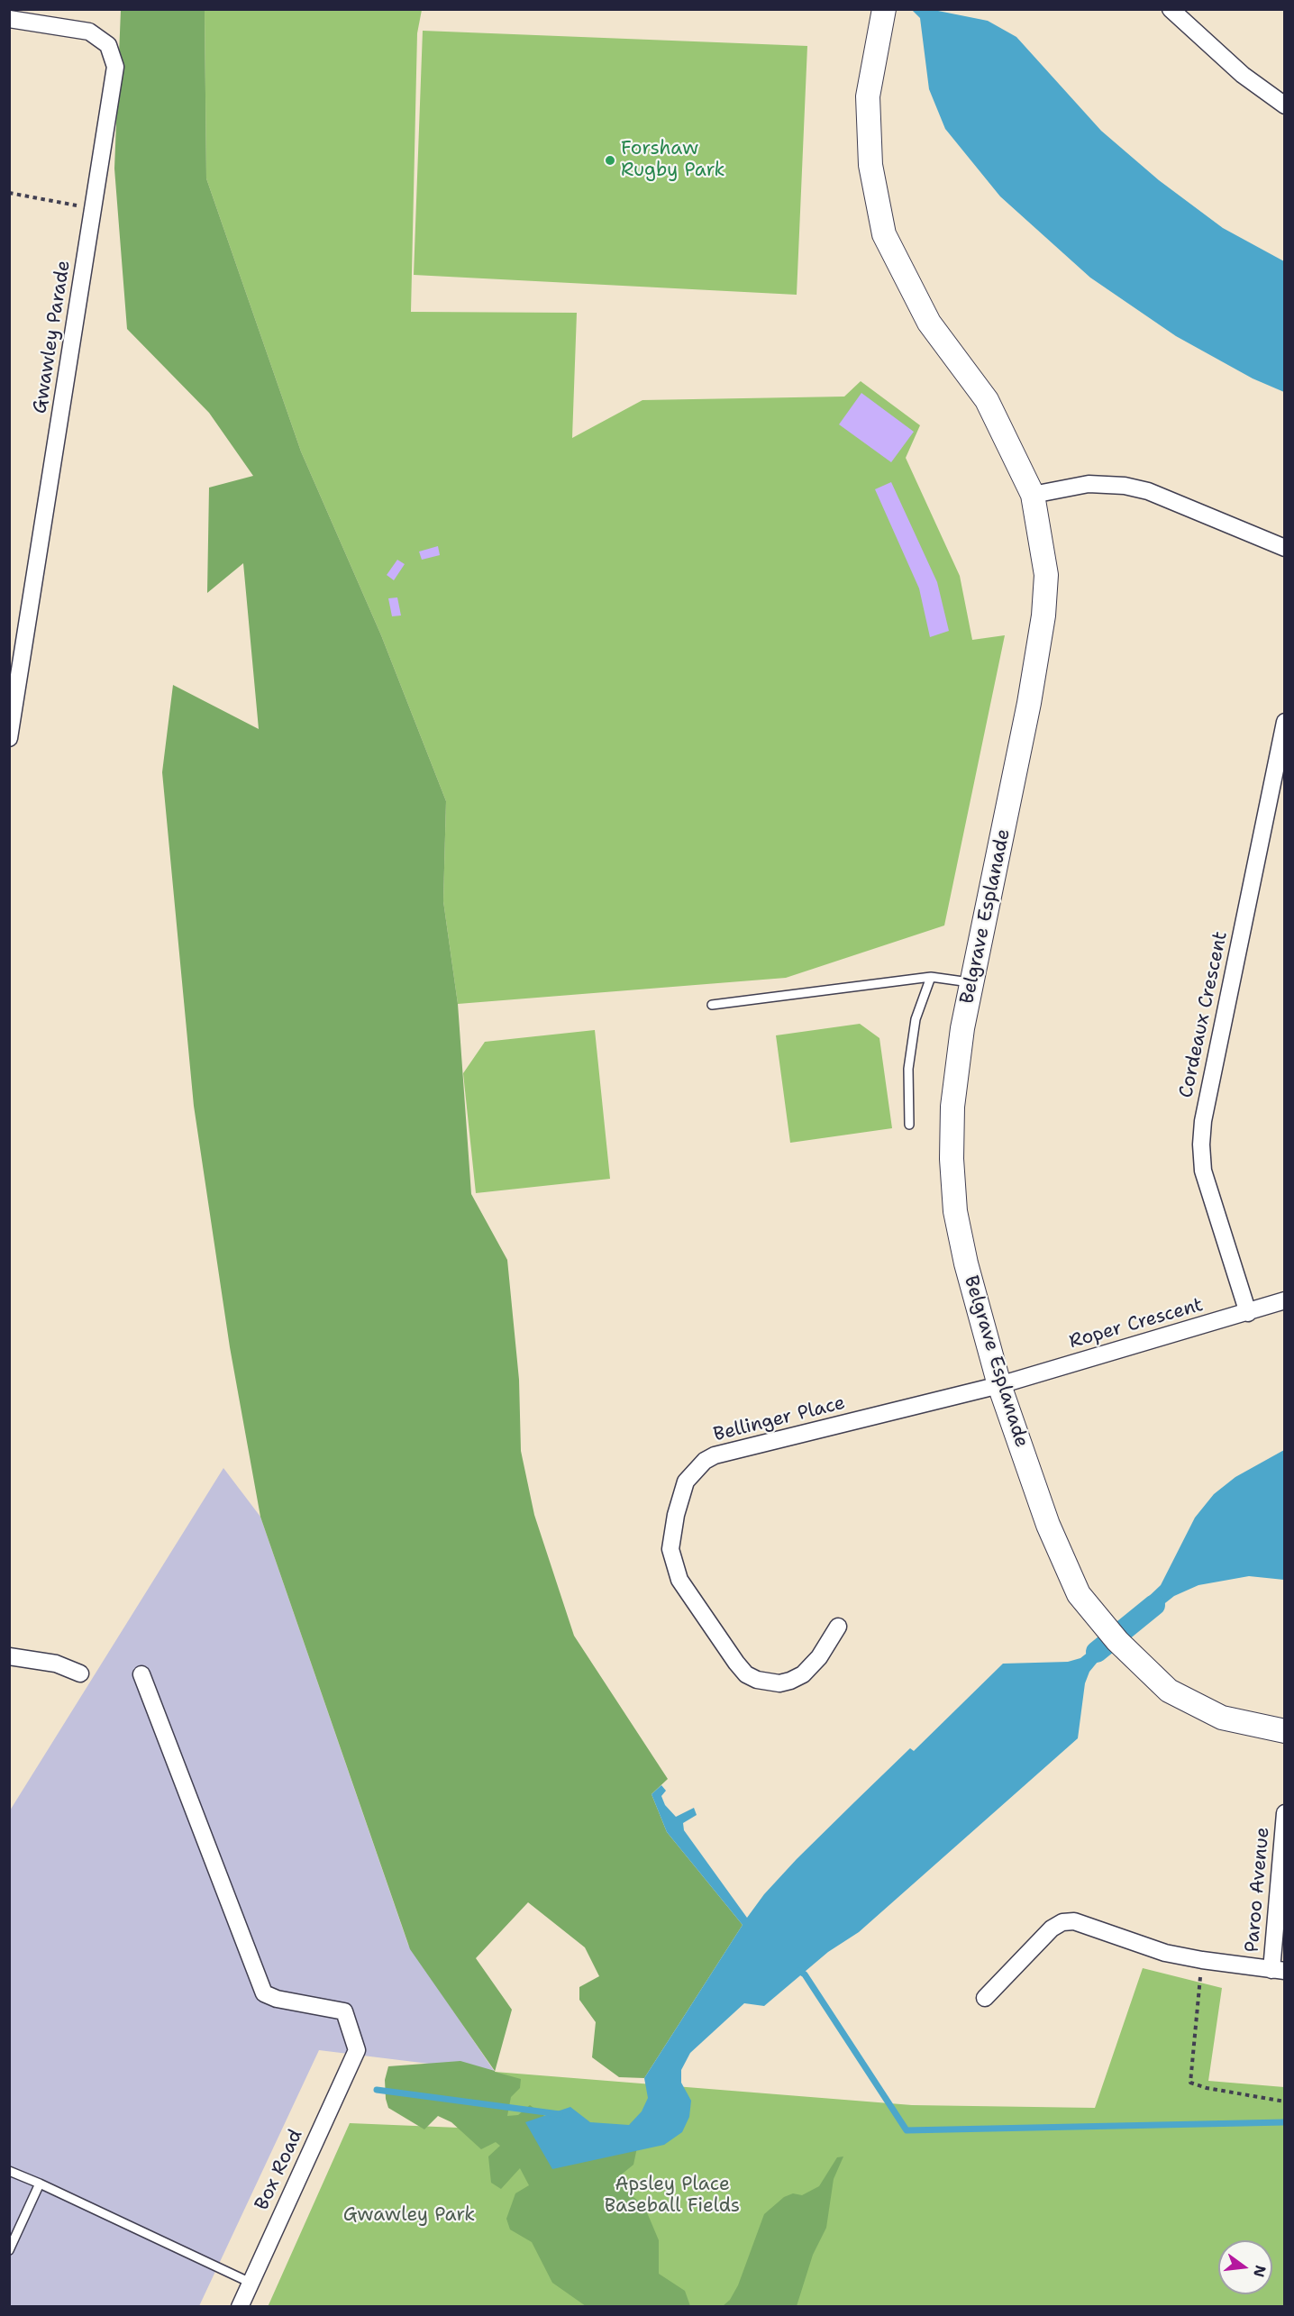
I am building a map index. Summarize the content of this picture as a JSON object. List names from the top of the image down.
{
  "streets": {
    "street": [
      "Gwawley Parade",
      "Belgrave Esplanade",
      "Cordeaux Crescent",
      "Roper Crescent",
      "Bellinger Place",
      "Paroo Avenue",
      "Box Road"
    ]
  },
  "crossings": [
    ["Belgrave Esplanade", "Roper Crescent"],
    ["Belgrave Esplanade", "Bellinger Place"],
    ["Cordeaux Crescent", "Roper Crescent"],
    ["Roper Crescent", "Bellinger Place"]
  ],
  "parks": ["Apsley Place Baseball Fields", "Gwawley Park"],
  "places": ["Forshaw Rugby Park"],
  "north": "right"
}
